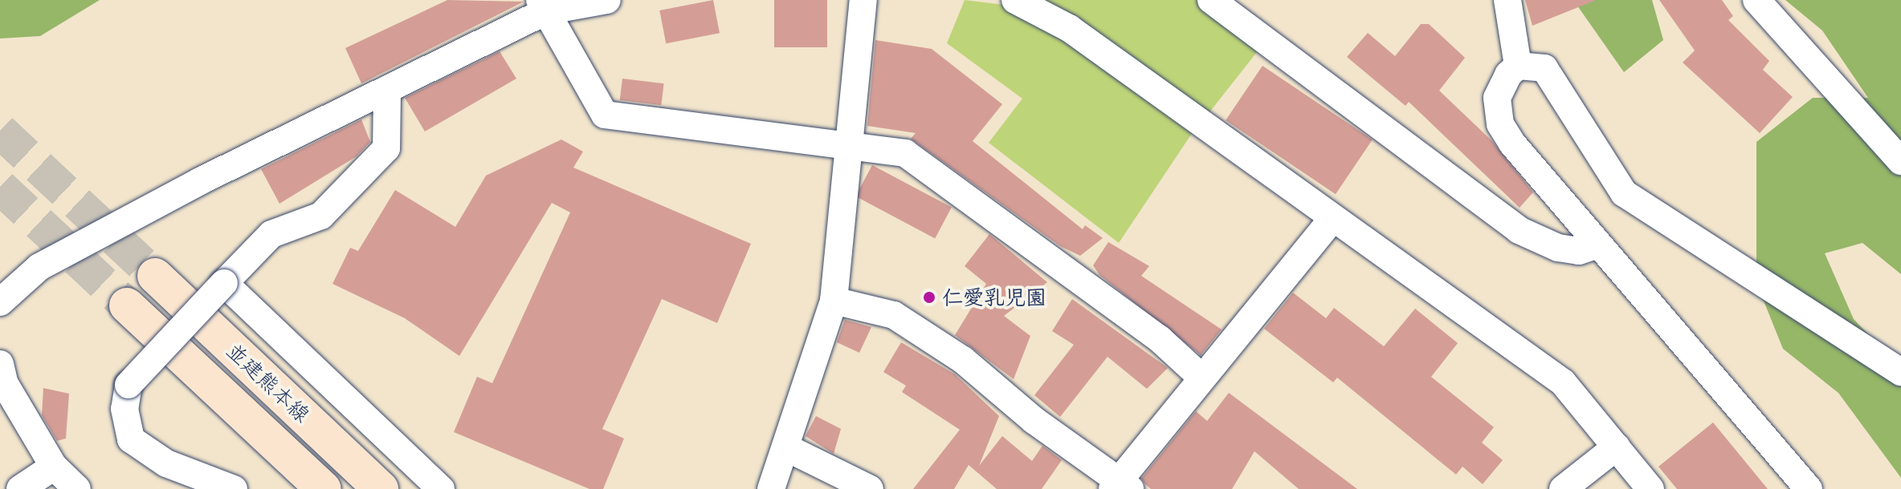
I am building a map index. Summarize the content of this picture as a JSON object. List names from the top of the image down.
{
  "streets": {
    "main road": ["並建熊本線"]
  },
  "places": ["仁愛乳児園"]
}
